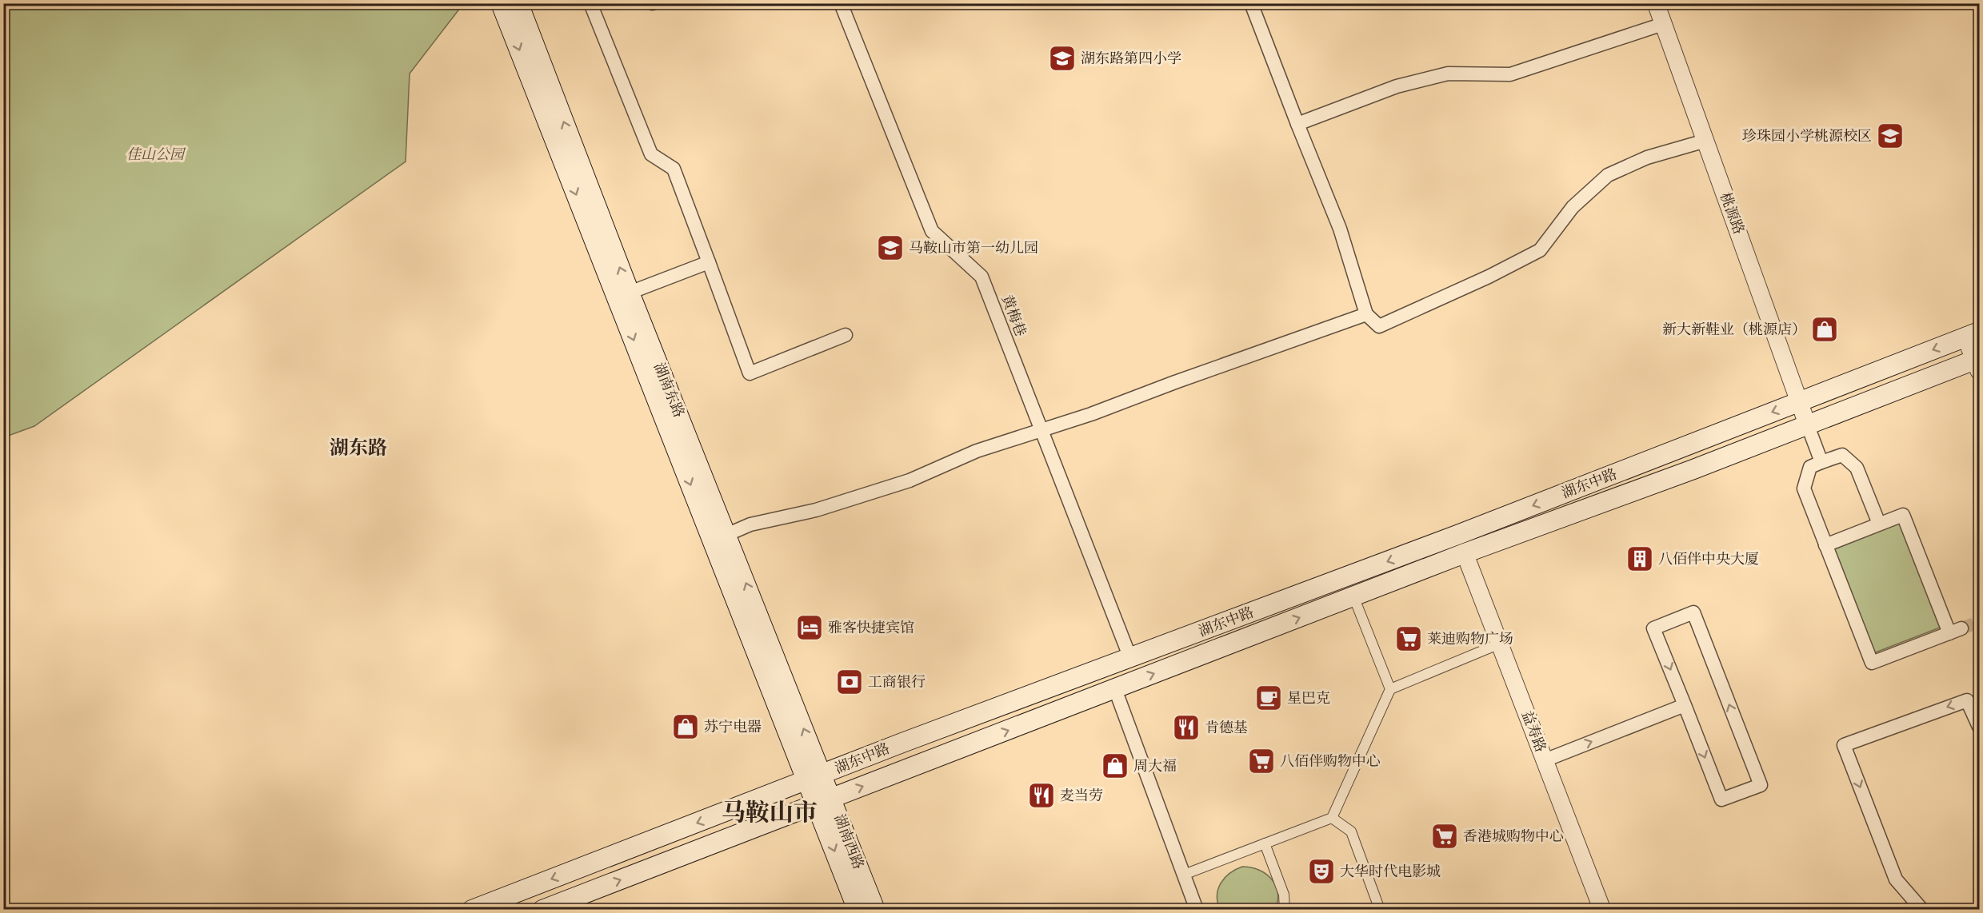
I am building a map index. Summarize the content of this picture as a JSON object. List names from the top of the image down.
{
  "streets": {
    "main road": ["湖南东路", "湖东中路", "湖南西路"],
    "street": ["桃源路", "黄梅巷", "益寿路"]
  },
  "crossings": [
    ["桃源路", "湖东中路"],
    ["黄梅巷", "湖东中路"],
    ["湖南东路", "湖东中路"],
    ["湖东中路", "益寿路"],
    ["湖东中路", "湖南西路"]
  ],
  "districts": ["湖东路", "马鞍山市"],
  "parks": ["佳山公园"],
  "places": {
    "school or university": ["湖东路第四小学", "珍珠园小学桃源校区", "马鞍山市第一幼儿园"],
    "shop": ["新大新鞋业（桃源店）", "苏宁电器", "周大福"],
    "building": ["八佰伴中央大厦"],
    "hotel": ["雅客快捷宾馆"],
    "supermarket": ["莱迪购物广场", "八佰伴购物中心", "香港城购物中心"],
    "bank": ["工商银行"],
    "cafe": ["星巴克"],
    "restaurant": ["肯德基", "麦当劳"],
    "theatre": ["大华时代电影城"]
  }
}
